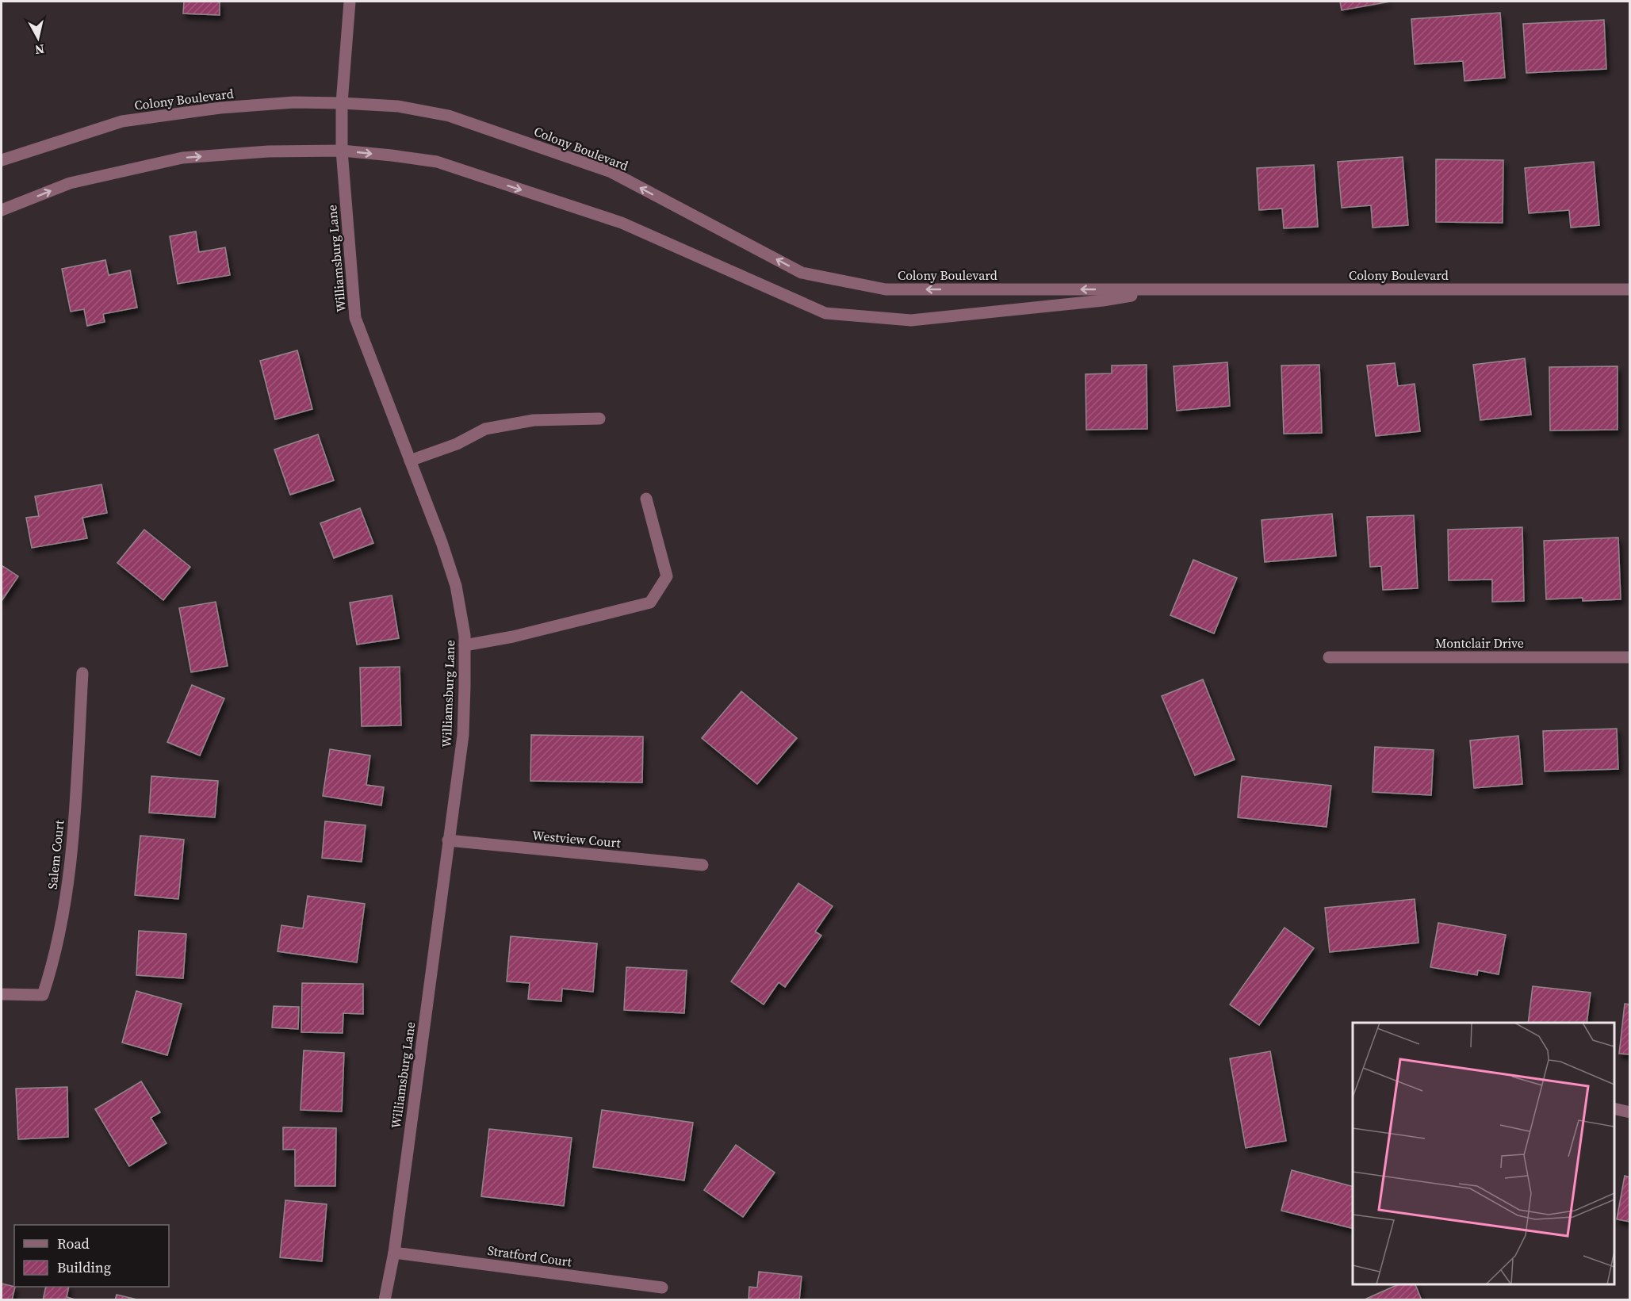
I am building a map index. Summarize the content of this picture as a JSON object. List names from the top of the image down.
{
  "streets": {
    "street": [
      "Colony Boulevard",
      "Williamsburg Lane",
      "Montclair Drive",
      "Westview Court",
      "Salem Court",
      "Stratford Court"
    ]
  },
  "crossings": [
    ["Colony Boulevard", "Williamsburg Lane"],
    ["Williamsburg Lane", "Westview Court"],
    ["Williamsburg Lane", "Stratford Court"]
  ],
  "legend": ["Road", "Building"],
  "north": "bottom"
}
